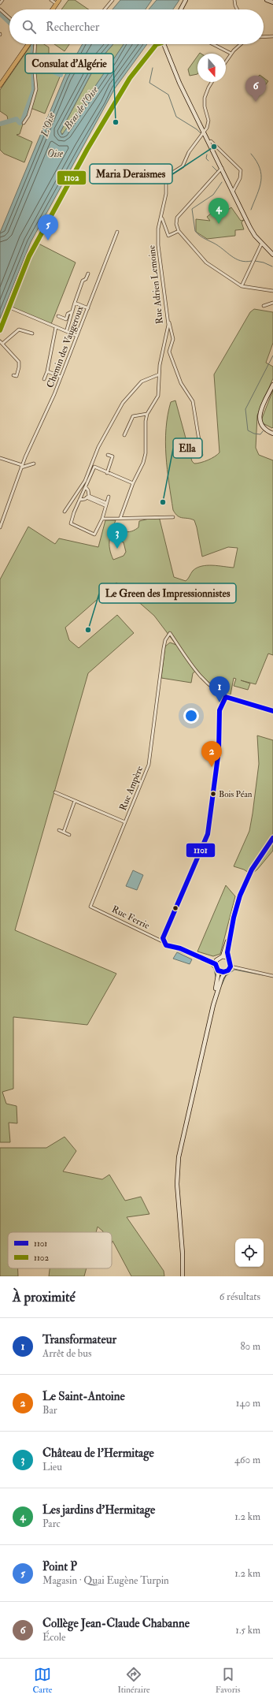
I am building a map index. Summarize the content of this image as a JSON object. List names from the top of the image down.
{
  "streets": {
    "street": [
      "Rue Adrien Lemoine",
      "Chemin des Vaugeroux",
      "Rue Ampère",
      "Rue Ferrie"
    ]
  },
  "crossings": [
    ["Rue Ampère", "Rue Ferrie"]
  ],
  "water": ["Bras de l'Oise", "L'Oise", "Oise"],
  "places": [
    "Consulat d'Algérie",
    "Maria Deraismes",
    "Ella",
    "Le Green des Impressionnistes",
    "Bois Péan"
  ],
  "lines": ["transit line 1102", "transit line 1101"],
  "legend": ["1101", "1102"],
  "north": "bottom",
  "page": {
    "search": "Rechercher",
    "pins": [
      "6",
      "4",
      "5",
      "3",
      "1",
      "2"
    ],
    "heading": ["À proximité", "6 résultats"],
    "list": [
      {
        "mark": "1",
        "name": "Transformateur",
        "note": "Arrêt de bus",
        "value": "80 m"
      },
      {
        "mark": "2",
        "name": "Le Saint-Antoine",
        "note": "Bar",
        "value": "140 m"
      },
      {
        "mark": "3",
        "name": "Château de l'Hermitage",
        "note": "Lieu",
        "value": "460 m"
      },
      {
        "mark": "4",
        "name": "Les jardins d'Hermitage",
        "note": "Parc",
        "value": "1.2 km"
      },
      {
        "mark": "5",
        "name": "Point P",
        "note": "Magasin · Quai Eugène Turpin",
        "value": "1.2 km"
      },
      {
        "mark": "6",
        "name": "Collège Jean-Claude Chabanne",
        "note": "École",
        "value": "1.5 km"
      }
    ],
    "nav": ["Carte", "Itinéraire", "Favoris"]
  }
}
